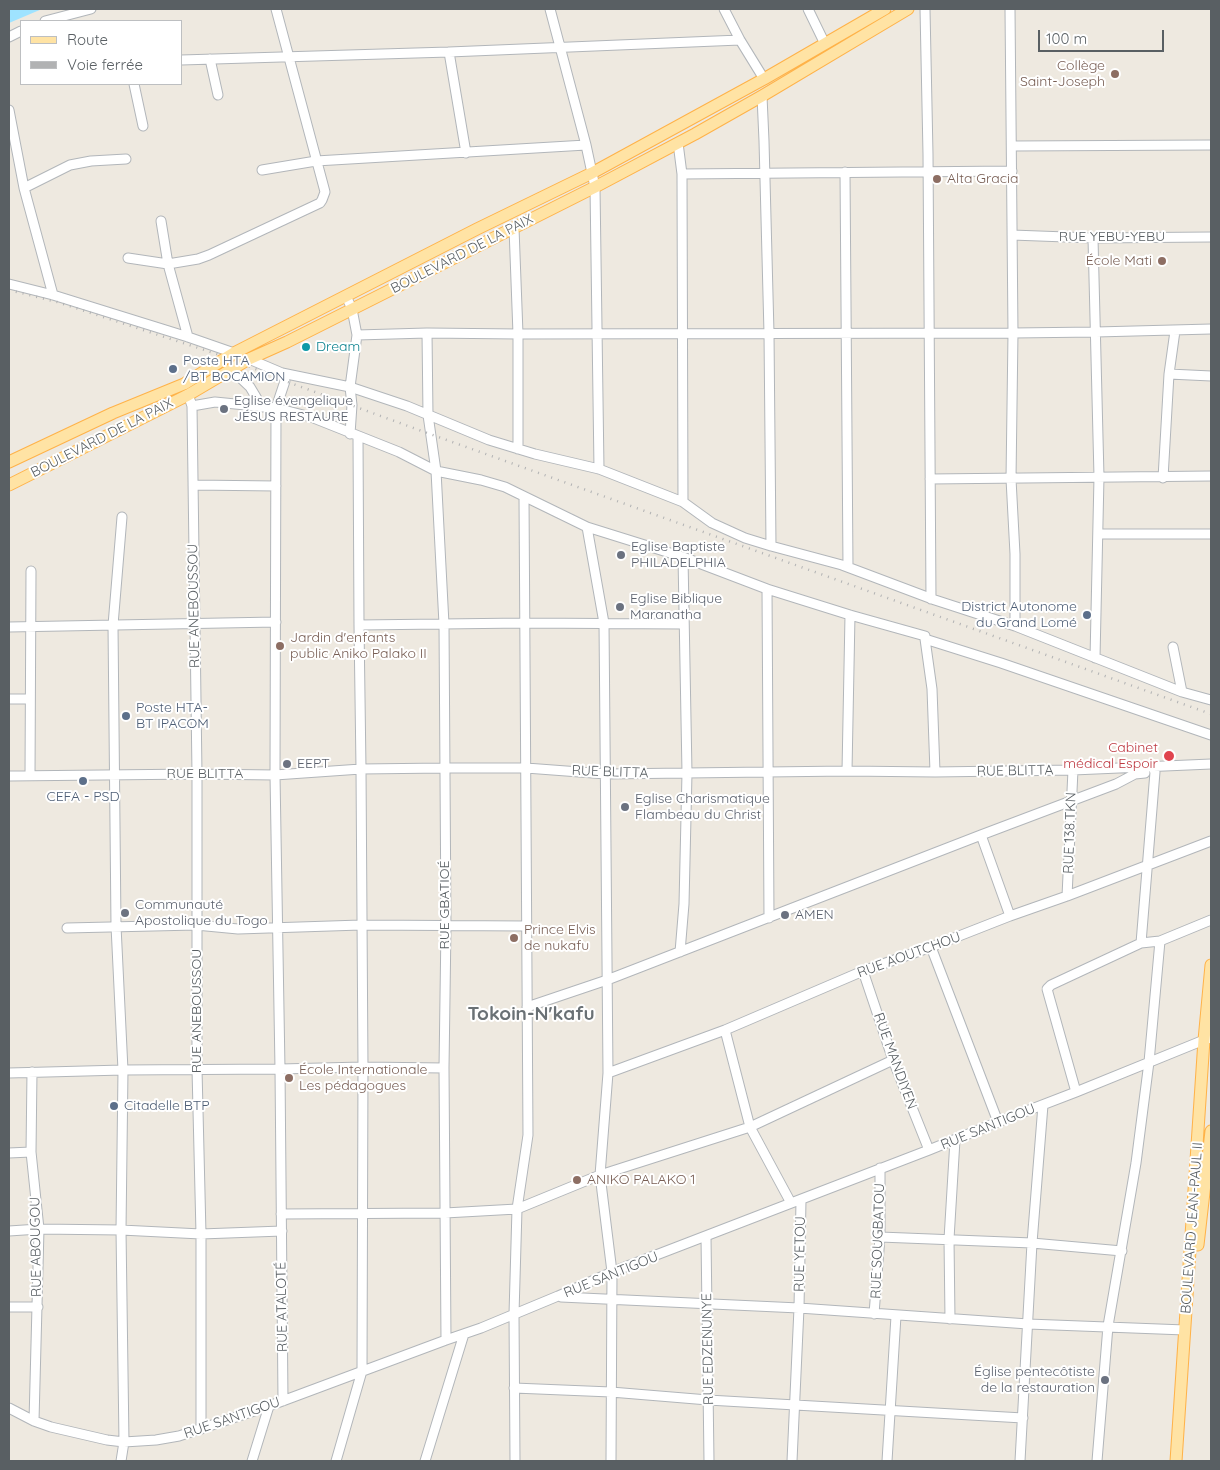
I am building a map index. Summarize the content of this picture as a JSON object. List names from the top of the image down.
{
  "streets": {
    "main road": ["BOULEVARD DE LA PAIX", "BOULEVARD JEAN-PAUL II"],
    "street": [
      "RUE YEBU-YEBU",
      "RUE ANEBOUSSOU",
      "RUE BLITTA",
      "RUE 138.TKN",
      "RUE GBATIOÉ",
      "RUE AOUTCHOU",
      "RUE MANDIYEN",
      "RUE SANTIGOU",
      "RUE SOUGBATOU",
      "RUE ABOUGOU",
      "RUE YETOU",
      "RUE ATALOTÉ",
      "RUE EDZENUNYE"
    ]
  },
  "crossings": [
    ["BOULEVARD DE LA PAIX", "RUE ANEBOUSSOU"],
    ["RUE ANEBOUSSOU", "RUE BLITTA"],
    ["RUE ANEBOUSSOU", "RUE SANTIGOU"],
    ["RUE BLITTA", "RUE 138.TKN"],
    ["RUE BLITTA", "RUE GBATIOÉ"],
    ["RUE BLITTA", "RUE ATALOTÉ"],
    ["RUE 138.TKN", "RUE AOUTCHOU"],
    ["RUE GBATIOÉ", "RUE SANTIGOU"],
    ["RUE AOUTCHOU", "RUE MANDIYEN"],
    ["RUE MANDIYEN", "RUE SANTIGOU"],
    ["RUE SANTIGOU", "BOULEVARD JEAN-PAUL II"],
    ["RUE SANTIGOU", "RUE SOUGBATOU"],
    ["RUE SANTIGOU", "RUE ABOUGOU"],
    ["RUE SANTIGOU", "RUE YETOU"],
    ["RUE SANTIGOU", "RUE ATALOTÉ"],
    ["RUE SANTIGOU", "RUE EDZENUNYE"]
  ],
  "districts": ["Tokoin-N'kafu"],
  "places": [
    "Collège Saint-Joseph",
    "Alta Gracia",
    "École Mati",
    "Dream",
    "Poste HTA /BT BOCAMION",
    "Eglise évengelique JÉSUS RESTAURE",
    "Eglise Baptiste PHILADELPHIA",
    "Eglise Biblique Maranatha",
    "District Autonome du Grand Lomé",
    "Jardin d'enfants public Aniko Palako II",
    "Poste HTA- BT IPACOM",
    "Cabinet médical Espoir",
    "EEPT",
    "CEFA - PSD",
    "Eglise Charismatique Flambeau du Christ",
    "Communauté Apostolique du Togo",
    "AMEN",
    "Prince Elvis de nukafu",
    "École Internationale Les pédagogues",
    "Citadelle BTP",
    "ANIKO PALAKO 1",
    "Église pentecôtiste de la restauration"
  ],
  "legend": ["Route", "Voie ferrée"],
  "scale_bar": "100 m"
}
